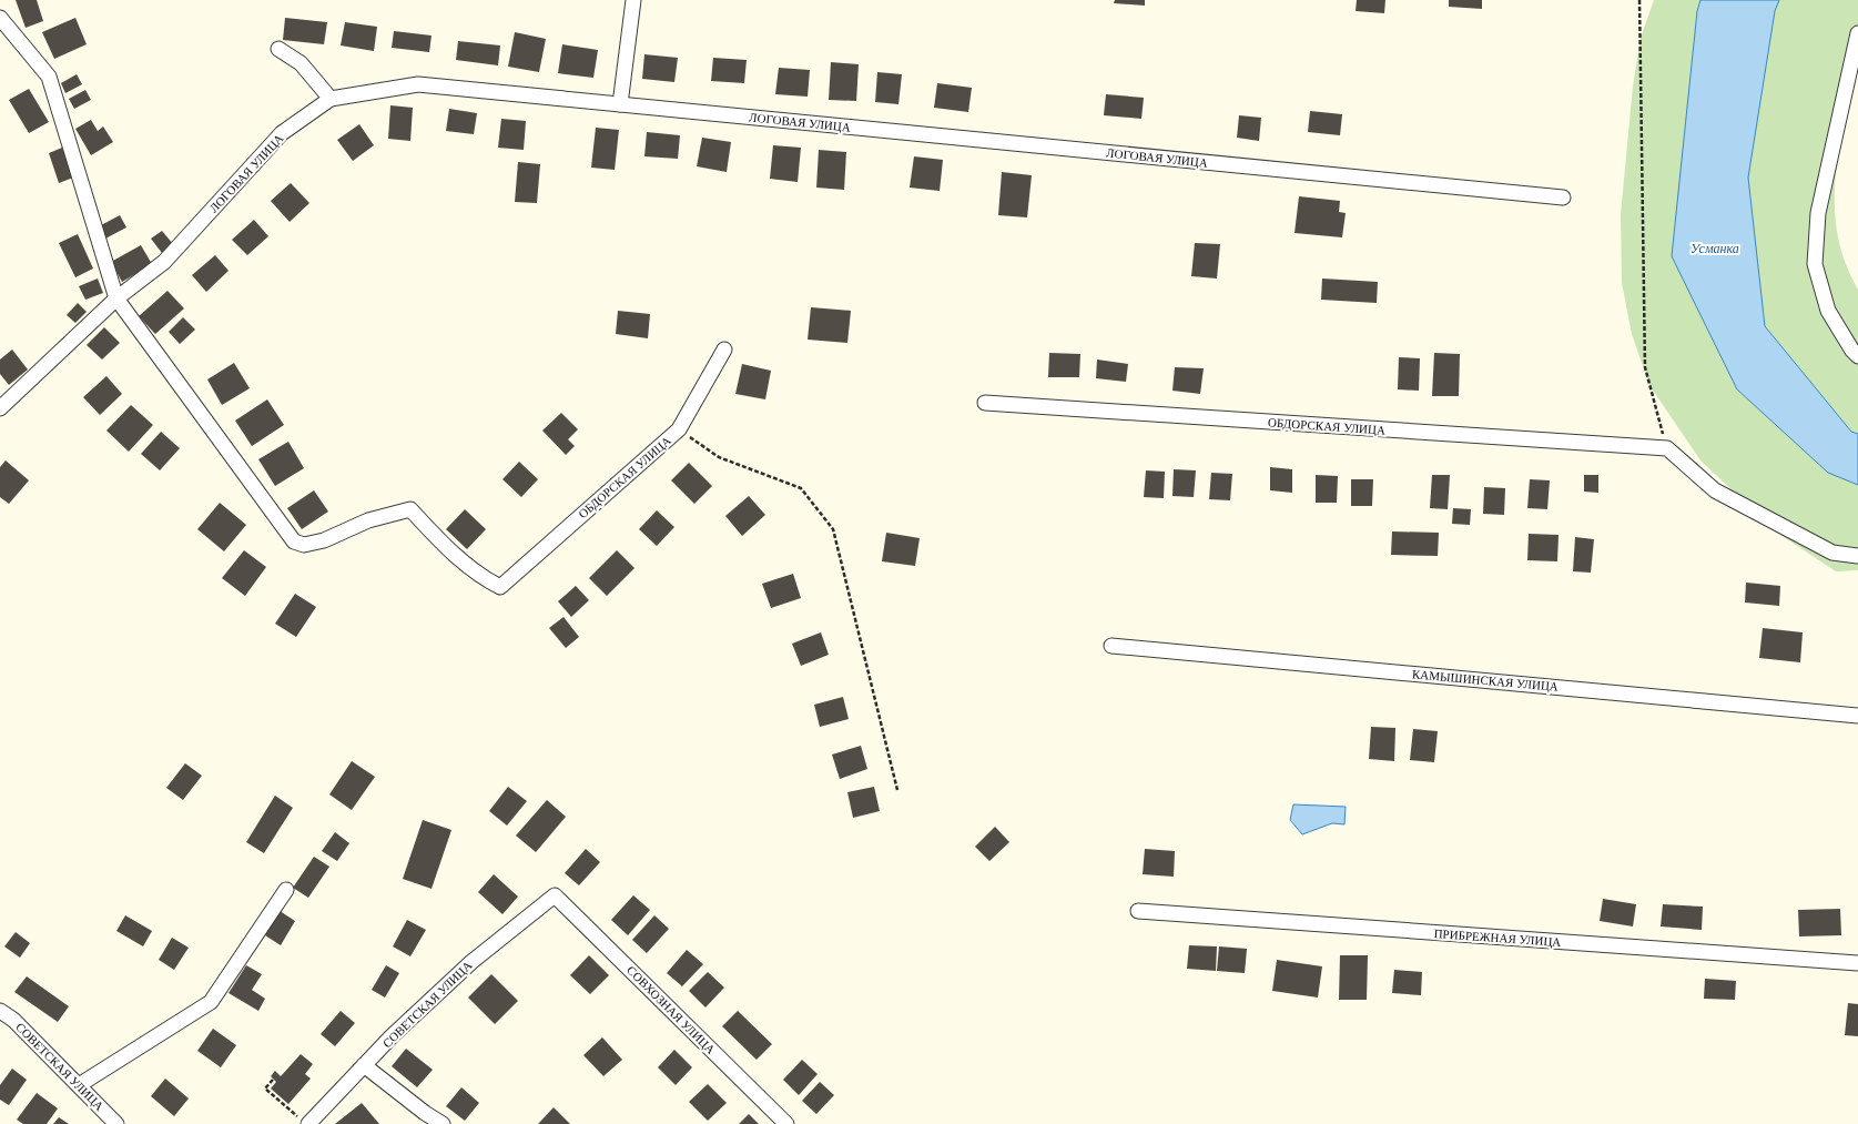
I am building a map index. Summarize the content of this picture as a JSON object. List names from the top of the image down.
{
  "streets": {
    "street": [
      "ЛОГОВАЯ УЛИЦА",
      "ОБДОРСКАЯ УЛИЦА",
      "КАМЫШИНСКАЯ УЛИЦА",
      "ПРИБРЕЖНАЯ УЛИЦА",
      "СОВЕТСКАЯ УЛИЦА",
      "СОВХОЗНАЯ УЛИЦА"
    ]
  },
  "crossings": [
    ["ЛОГОВАЯ УЛИЦА", "ОБДОРСКАЯ УЛИЦА"],
    ["СОВЕТСКАЯ УЛИЦА", "СОВХОЗНАЯ УЛИЦА"]
  ],
  "water": ["Усманка"]
}
